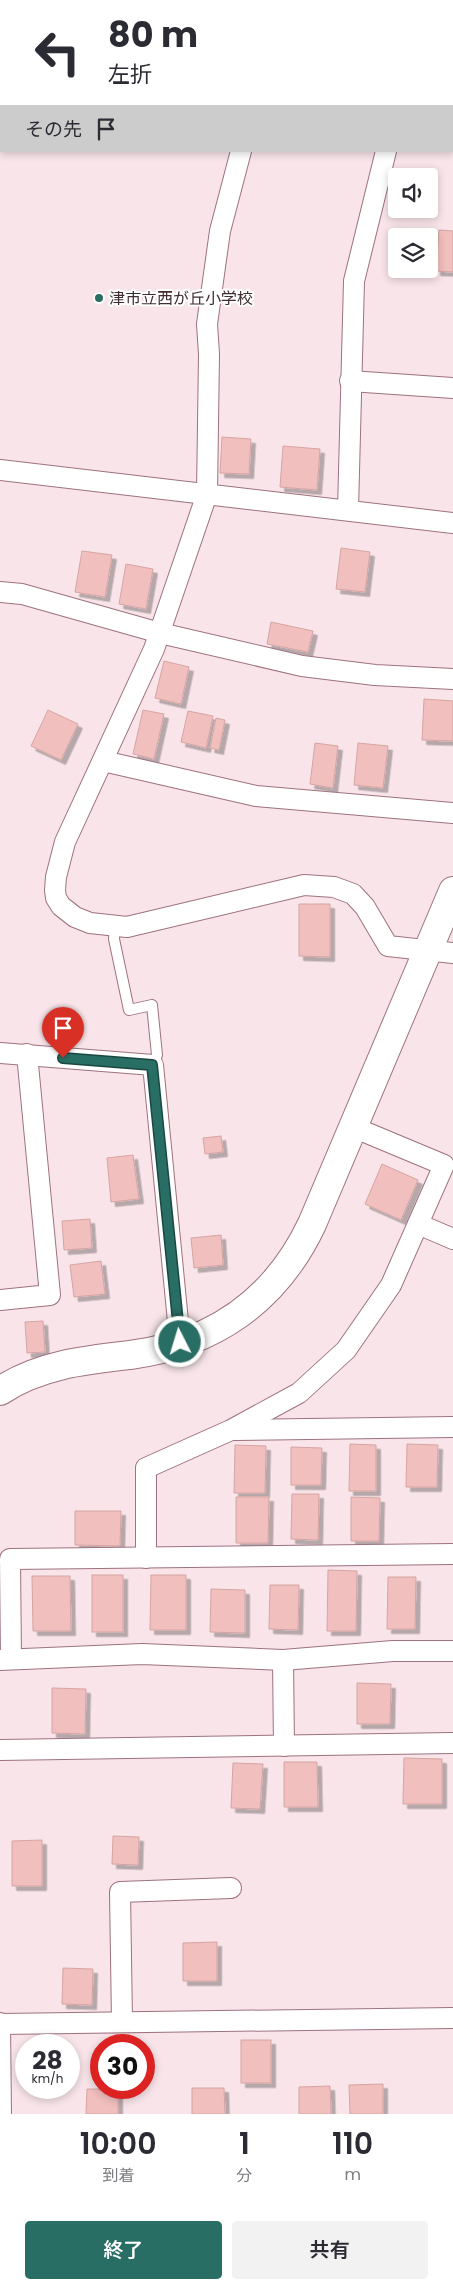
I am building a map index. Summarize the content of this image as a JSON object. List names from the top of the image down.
{
  "places": ["津市立西が丘小学校"],
  "page": {
    "turn": ["80 m", "左折"],
    "then": "その先",
    "speed": "28 km/h",
    "limit": "30",
    "eta": [
      "10:00",
      "到着",
      "1",
      "分",
      "110",
      "m"
    ],
    "buttons": ["終了", "共有"]
  }
}
